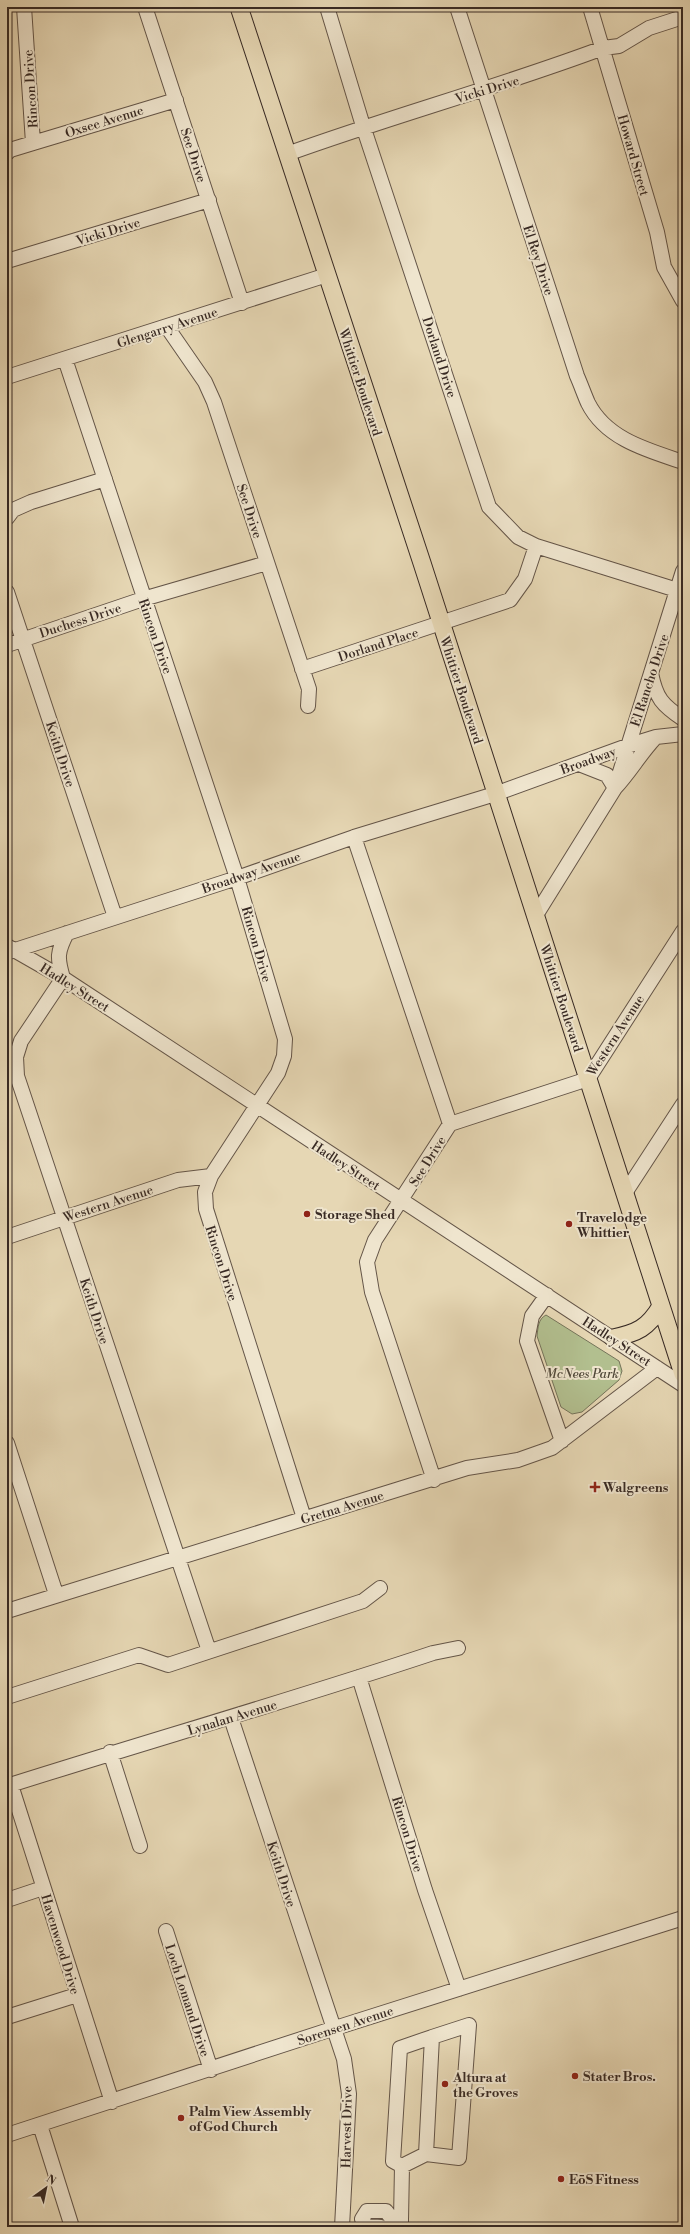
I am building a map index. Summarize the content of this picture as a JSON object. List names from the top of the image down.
{
  "streets": {
    "main road": ["Whittier Boulevard"],
    "street": [
      "Rincon Drive",
      "Vicki Drive",
      "Oxsee Avenue",
      "See Drive",
      "Howard Street",
      "El Rey Drive",
      "Glengarry Avenue",
      "Dorland Drive",
      "Duchess Drive",
      "Dorland Place",
      "El Rancho Drive",
      "Keith Drive",
      "Broadway",
      "Broadway Avenue",
      "Hadley Street",
      "Western Avenue",
      "Gretna Avenue",
      "Lynalan Avenue",
      "Havenwood Drive",
      "Loch Lomand Drive",
      "Sorensen Avenue",
      "Harvest Drive"
    ]
  },
  "crossings": [
    ["Rincon Drive", "Oxsee Avenue"],
    ["Rincon Drive", "Glengarry Avenue"],
    ["Rincon Drive", "Duchess Drive"],
    ["Rincon Drive", "Broadway Avenue"],
    ["Rincon Drive", "Hadley Street"],
    ["Rincon Drive", "Western Avenue"],
    ["Rincon Drive", "Gretna Avenue"],
    ["Rincon Drive", "Lynalan Avenue"],
    ["Rincon Drive", "Sorensen Avenue"],
    ["Vicki Drive", "See Drive"],
    ["Vicki Drive", "Howard Street"],
    ["Vicki Drive", "El Rey Drive"],
    ["Vicki Drive", "Dorland Drive"],
    ["Vicki Drive", "Whittier Boulevard"],
    ["Oxsee Avenue", "See Drive"],
    ["See Drive", "Glengarry Avenue"],
    ["See Drive", "Duchess Drive"],
    ["See Drive", "Dorland Place"],
    ["See Drive", "Broadway Avenue"],
    ["See Drive", "Hadley Street"],
    ["See Drive", "Western Avenue"],
    ["See Drive", "Gretna Avenue"],
    ["Glengarry Avenue", "Whittier Boulevard"],
    ["Dorland Drive", "Dorland Place"],
    ["Dorland Drive", "El Rancho Drive"],
    ["Whittier Boulevard", "Dorland Place"],
    ["Whittier Boulevard", "El Rancho Drive"],
    ["Whittier Boulevard", "Broadway"],
    ["Whittier Boulevard", "Broadway Avenue"],
    ["Whittier Boulevard", "Western Avenue"],
    ["Duchess Drive", "Keith Drive"],
    ["El Rancho Drive", "Broadway"],
    ["Keith Drive", "Broadway Avenue"],
    ["Keith Drive", "Hadley Street"],
    ["Keith Drive", "Western Avenue"],
    ["Keith Drive", "Gretna Avenue"],
    ["Keith Drive", "Lynalan Avenue"],
    ["Keith Drive", "Sorensen Avenue"],
    ["Keith Drive", "Harvest Drive"],
    ["Broadway", "Broadway Avenue"],
    ["Broadway Avenue", "Hadley Street"],
    ["Hadley Street", "Gretna Avenue"],
    ["Lynalan Avenue", "Havenwood Drive"],
    ["Havenwood Drive", "Sorensen Avenue"],
    ["Loch Lomand Drive", "Sorensen Avenue"],
    ["Sorensen Avenue", "Harvest Drive"]
  ],
  "parks": ["McNees Park"],
  "places": {
    "other": [
      "Storage Shed",
      "Travelodge Whittier",
      "Stater Bros.",
      "Altura at the Groves",
      "Palm View Assembly of God Church",
      "EōS Fitness"
    ],
    "health": ["Walgreens"]
  },
  "north": "top right"
}
